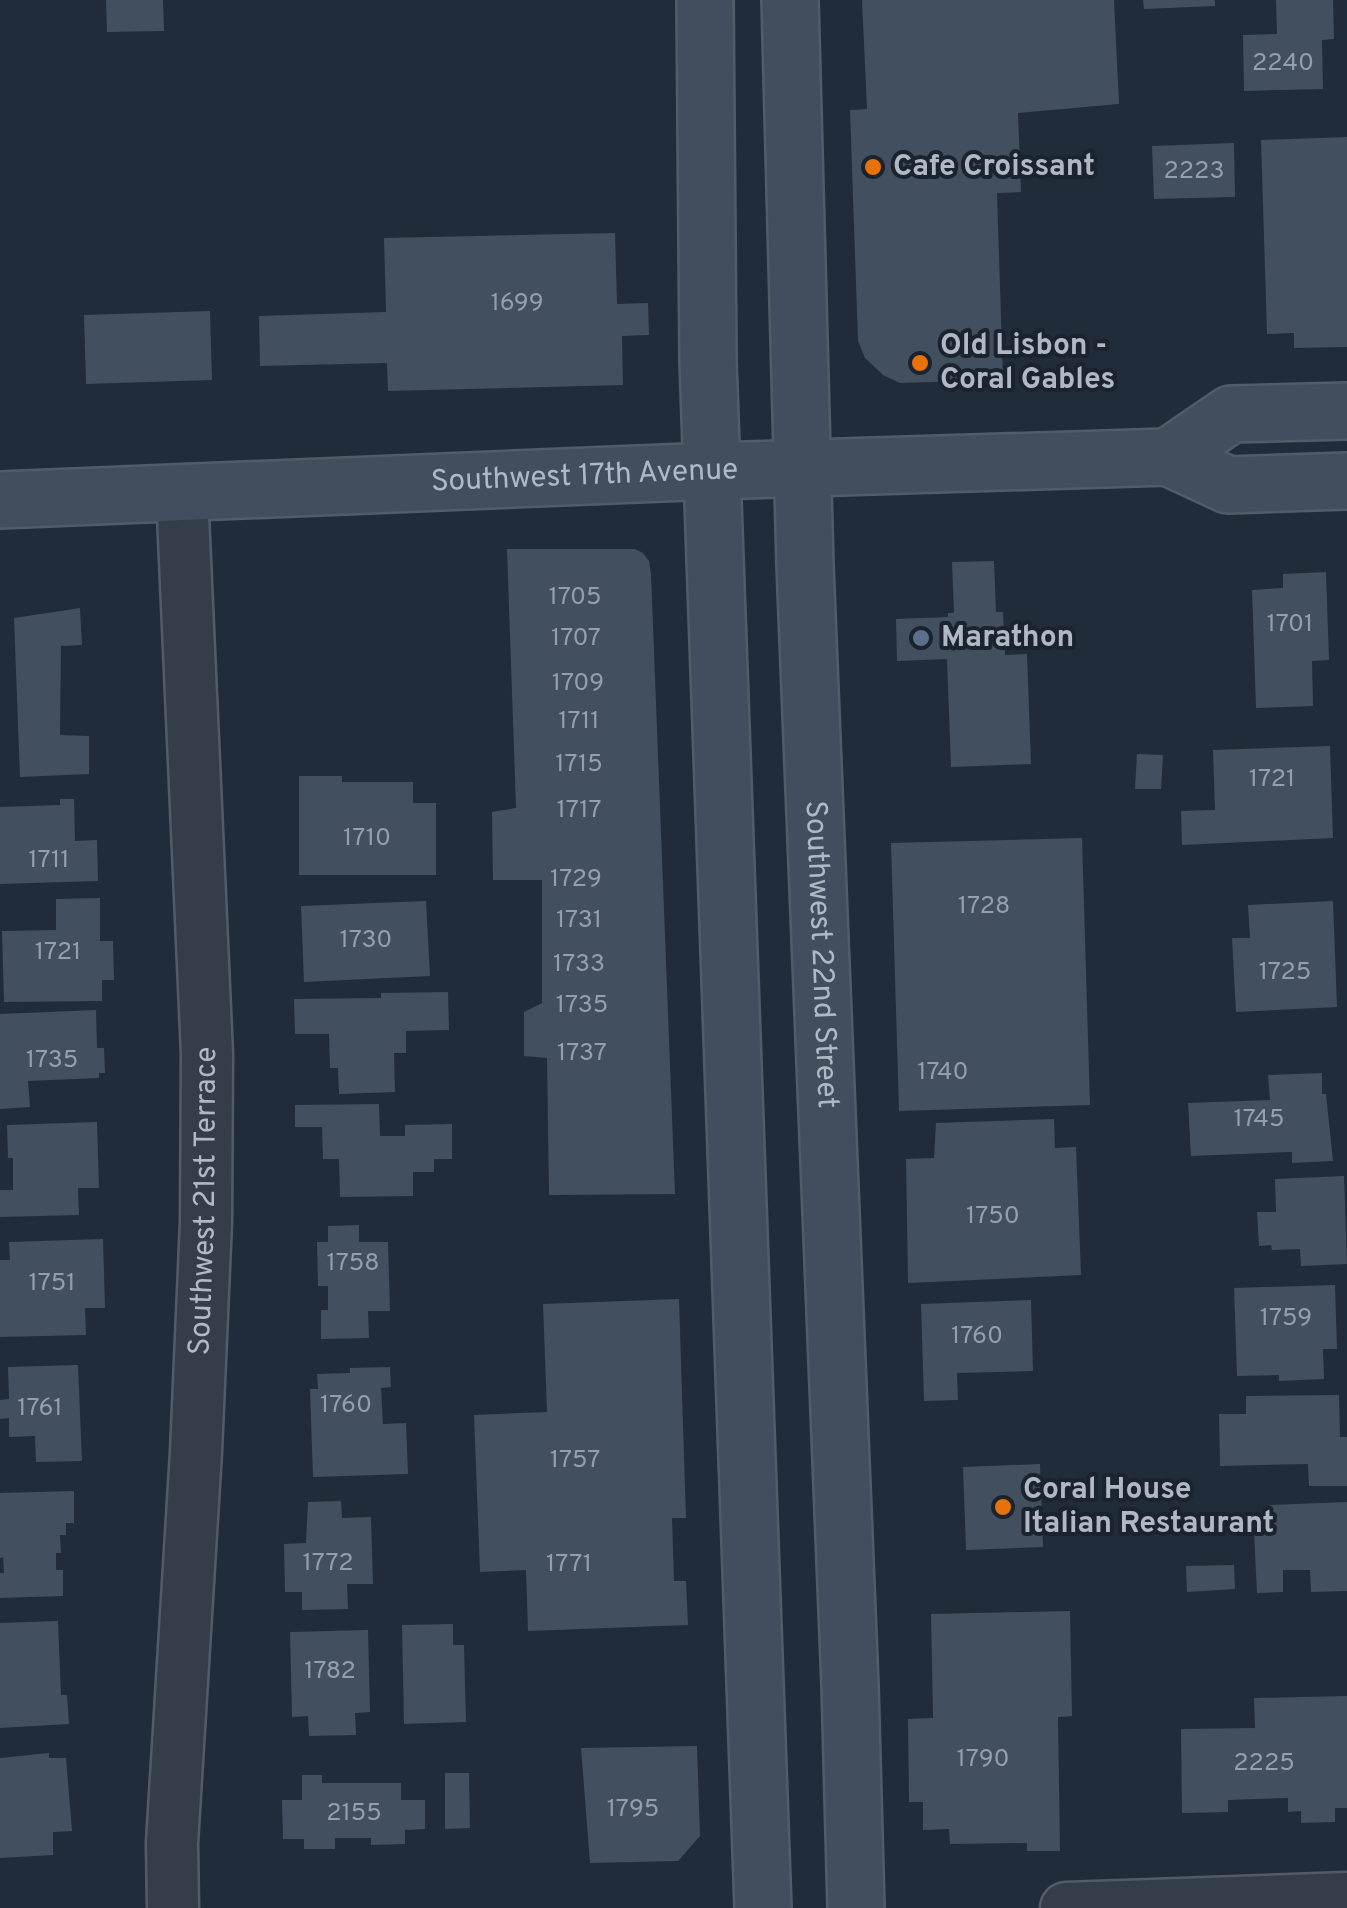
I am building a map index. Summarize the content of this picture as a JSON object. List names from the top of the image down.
{
  "streets": {
    "main road": ["Southwest 17th Avenue", "Southwest 22nd Street"],
    "street": ["Southwest 21st Terrace"]
  },
  "crossings": [
    ["Southwest 17th Avenue", "Southwest 22nd Street"],
    ["Southwest 17th Avenue", "Southwest 21st Terrace"]
  ],
  "places": [
    "Cafe Croissant",
    "Old Lisbon - Coral Gables",
    "Marathon",
    "Coral House Italian Restaurant"
  ],
  "house_numbers": [
    "2240",
    "2223",
    "1699",
    "1705",
    "1701",
    "1707",
    "1709",
    "1711",
    "1715",
    "1721",
    "1717",
    "1710",
    "1711",
    "1729",
    "1728",
    "1731",
    "1730",
    "1721",
    "1733",
    "1725",
    "1735",
    "1737",
    "1735",
    "1740",
    "1745",
    "1750",
    "1758",
    "1751",
    "1759",
    "1760",
    "1760",
    "1761",
    "1757",
    "1772",
    "1771",
    "1782",
    "1790",
    "2225",
    "1795",
    "2155"
  ]
}
